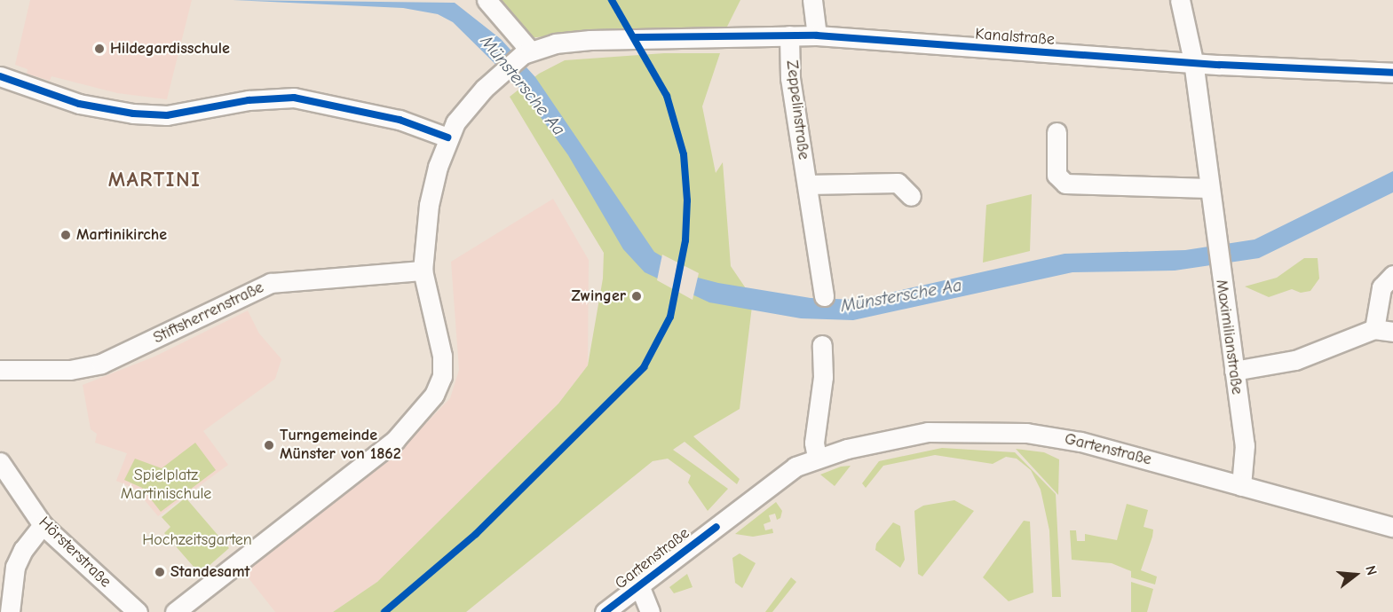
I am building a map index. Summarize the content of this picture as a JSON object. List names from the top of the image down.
{
  "streets": {
    "street": [
      "Kanalstraße",
      "Zeppelinstraße",
      "Stiftsherrenstraße",
      "Maximilianstraße",
      "Gartenstraße",
      "Hörsterstraße"
    ]
  },
  "crossings": [
    ["Kanalstraße", "Zeppelinstraße"],
    ["Kanalstraße", "Maximilianstraße"],
    ["Maximilianstraße", "Gartenstraße"]
  ],
  "districts": ["MARTINI"],
  "water": ["Münstersche Aa"],
  "parks": ["Spielplatz Martinischule", "Hochzeitsgarten"],
  "places": [
    "Hildegardisschule",
    "Martinikirche",
    "Zwinger",
    "Turngemeinde Münster von 1862",
    "Standesamt"
  ],
  "north": "right"
}
